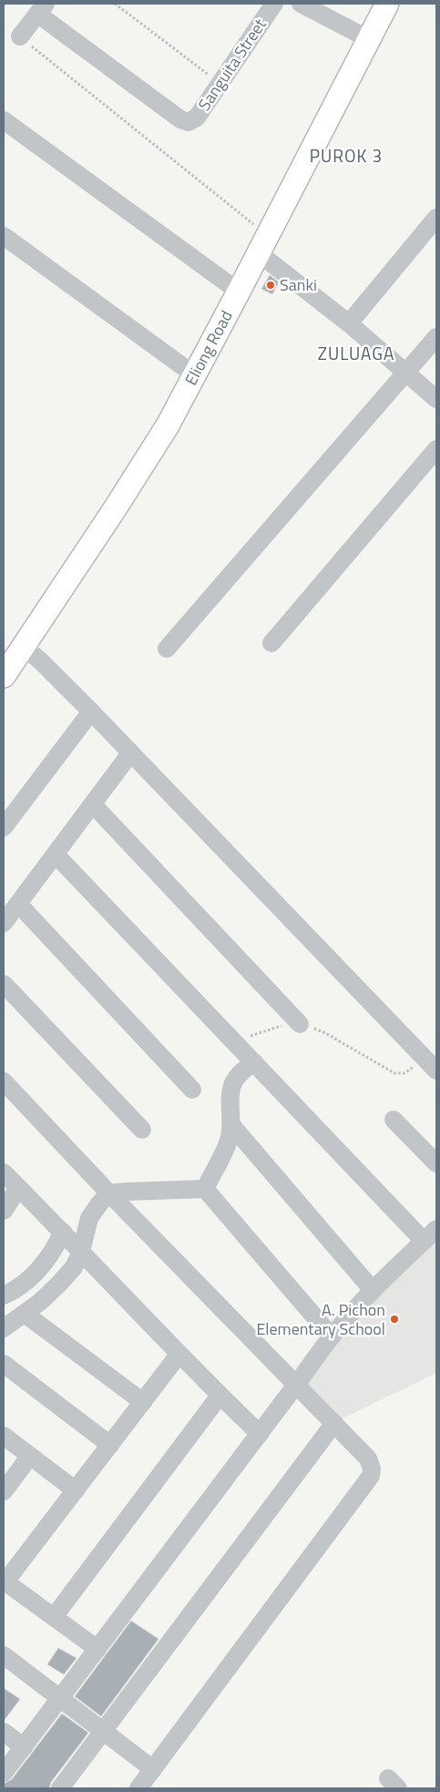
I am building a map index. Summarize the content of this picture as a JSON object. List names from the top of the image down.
{
  "streets": {
    "main road": ["Eliong Road"],
    "street": ["Sanguita Street"]
  },
  "districts": ["PUROK 3", "ZULUAGA"],
  "places": ["Sanki", "A. Pichon Elementary School"]
}
